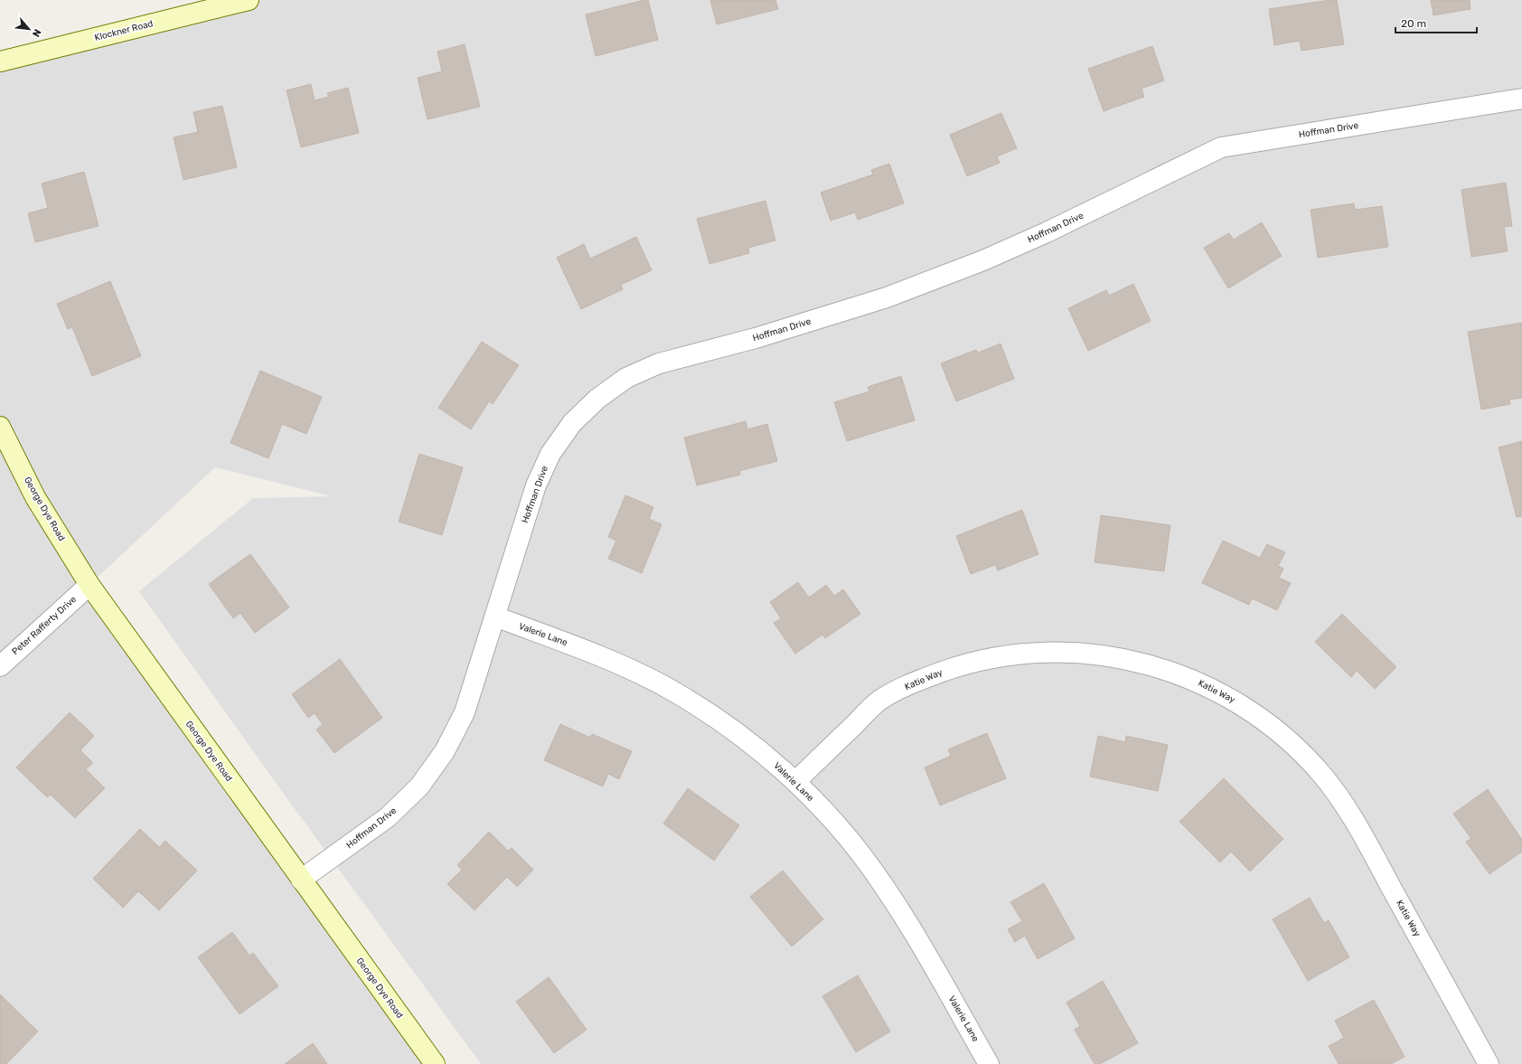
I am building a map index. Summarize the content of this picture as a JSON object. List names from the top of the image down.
{
  "streets": {
    "street": [
      "Klockner Road",
      "Hoffman Drive",
      "George Dye Road",
      "Peter Rafferty Drive",
      "Valerie Lane",
      "Katie Way"
    ]
  },
  "crossings": [
    ["Hoffman Drive", "George Dye Road"],
    ["Hoffman Drive", "Valerie Lane"],
    ["George Dye Road", "Peter Rafferty Drive"],
    ["Valerie Lane", "Katie Way"]
  ],
  "scale_bar": "20 m",
  "north": "bottom right"
}
